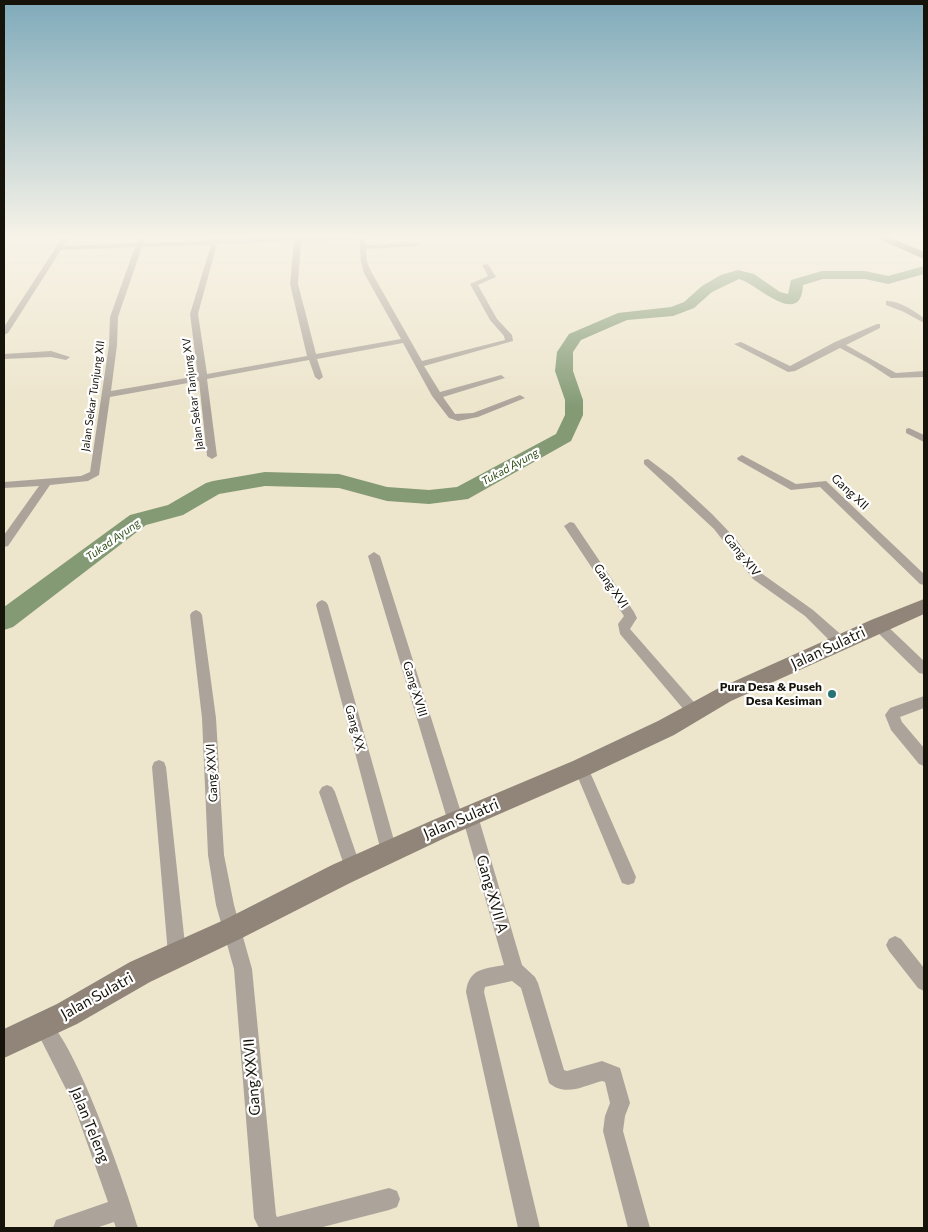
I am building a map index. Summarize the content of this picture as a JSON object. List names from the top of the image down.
{
  "streets": {
    "main road": ["Jalan Sulatri"],
    "street": [
      "Jalan Sekar Tanjung XV",
      "Jalan Sekar Tunjung XII",
      "Gang XII",
      "Gang XIV",
      "Gang XVI",
      "Gang XVIII",
      "Gang XX",
      "Gang XXVI",
      "Gang XVII A",
      "Gang XXVII",
      "Jalan Teleng"
    ]
  },
  "crossings": [
    ["Gang XIV", "Jalan Sulatri"],
    ["Gang XVI", "Jalan Sulatri"],
    ["Jalan Sulatri", "Gang XVIII"],
    ["Jalan Sulatri", "Gang XX"],
    ["Jalan Sulatri", "Gang XXVI"],
    ["Jalan Sulatri", "Gang XVII A"],
    ["Jalan Sulatri", "Gang XXVII"],
    ["Jalan Sulatri", "Jalan Teleng"],
    ["Gang XVIII", "Gang XVII A"],
    ["Gang XXVI", "Gang XXVII"]
  ],
  "water": ["Tukad Ayung"],
  "places": ["Pura Desa & Puseh Desa Kesiman"]
}
